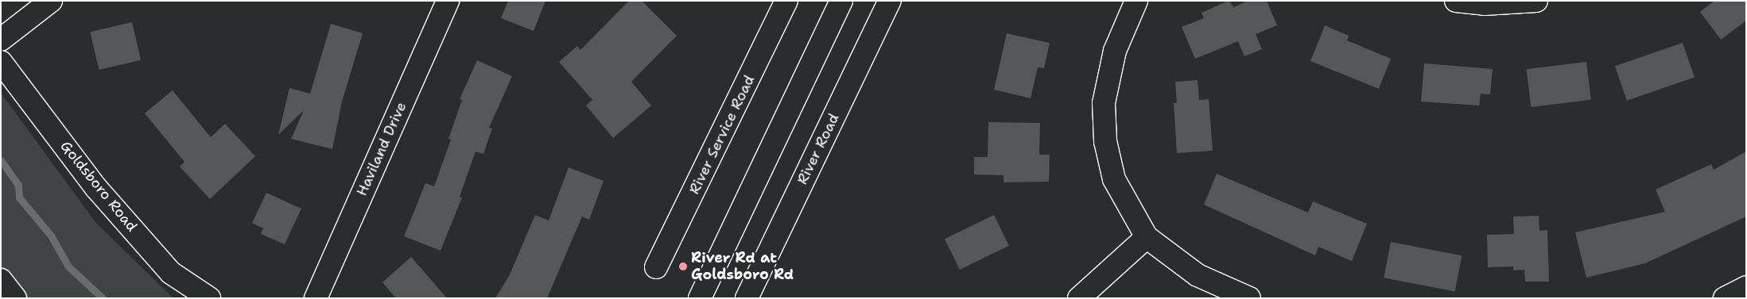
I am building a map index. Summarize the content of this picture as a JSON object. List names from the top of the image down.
{
  "streets": {
    "street": [
      "River Service Road",
      "Haviland Drive",
      "River Road",
      "Goldsboro Road"
    ]
  },
  "places": ["River Rd at Goldsboro Rd"]
}
